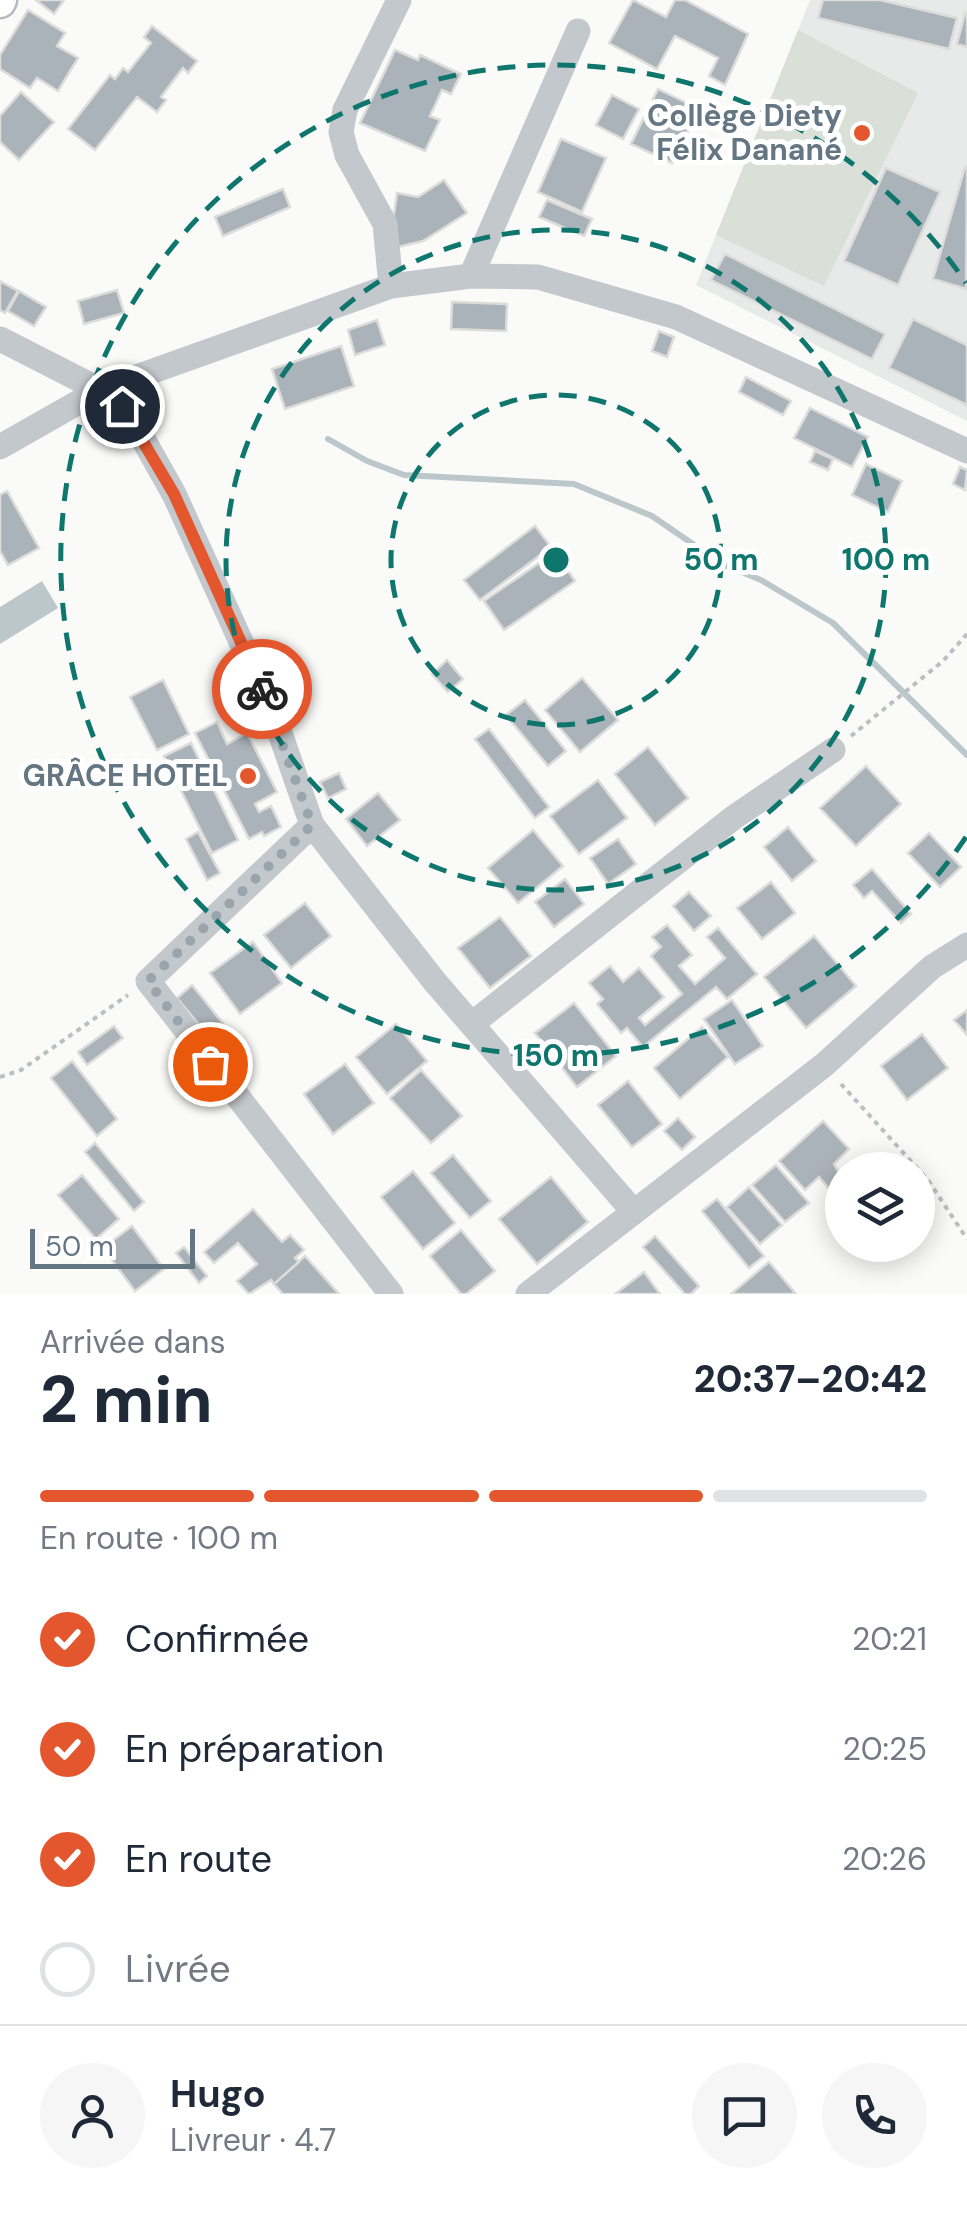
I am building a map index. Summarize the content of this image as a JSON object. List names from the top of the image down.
{
  "places": ["Collège Diety Félix Danané", "GRÂCE HOTEL"],
  "scale_bar": "50 m",
  "page": {
    "scale": "50 m",
    "heading": ["2 min", "Arrivée dans", "20:37–20:42"],
    "panel": ["Hugo", "Livreur · 4.7"],
    "bar": "En route · 100 m",
    "list": [
      ["Confirmée", "20:21"],
      ["En préparation", "20:25"],
      ["En route", "20:26"],
      "Livrée"
    ]
  },
  "rings": ["50 m", "100 m", "150 m"]
}
